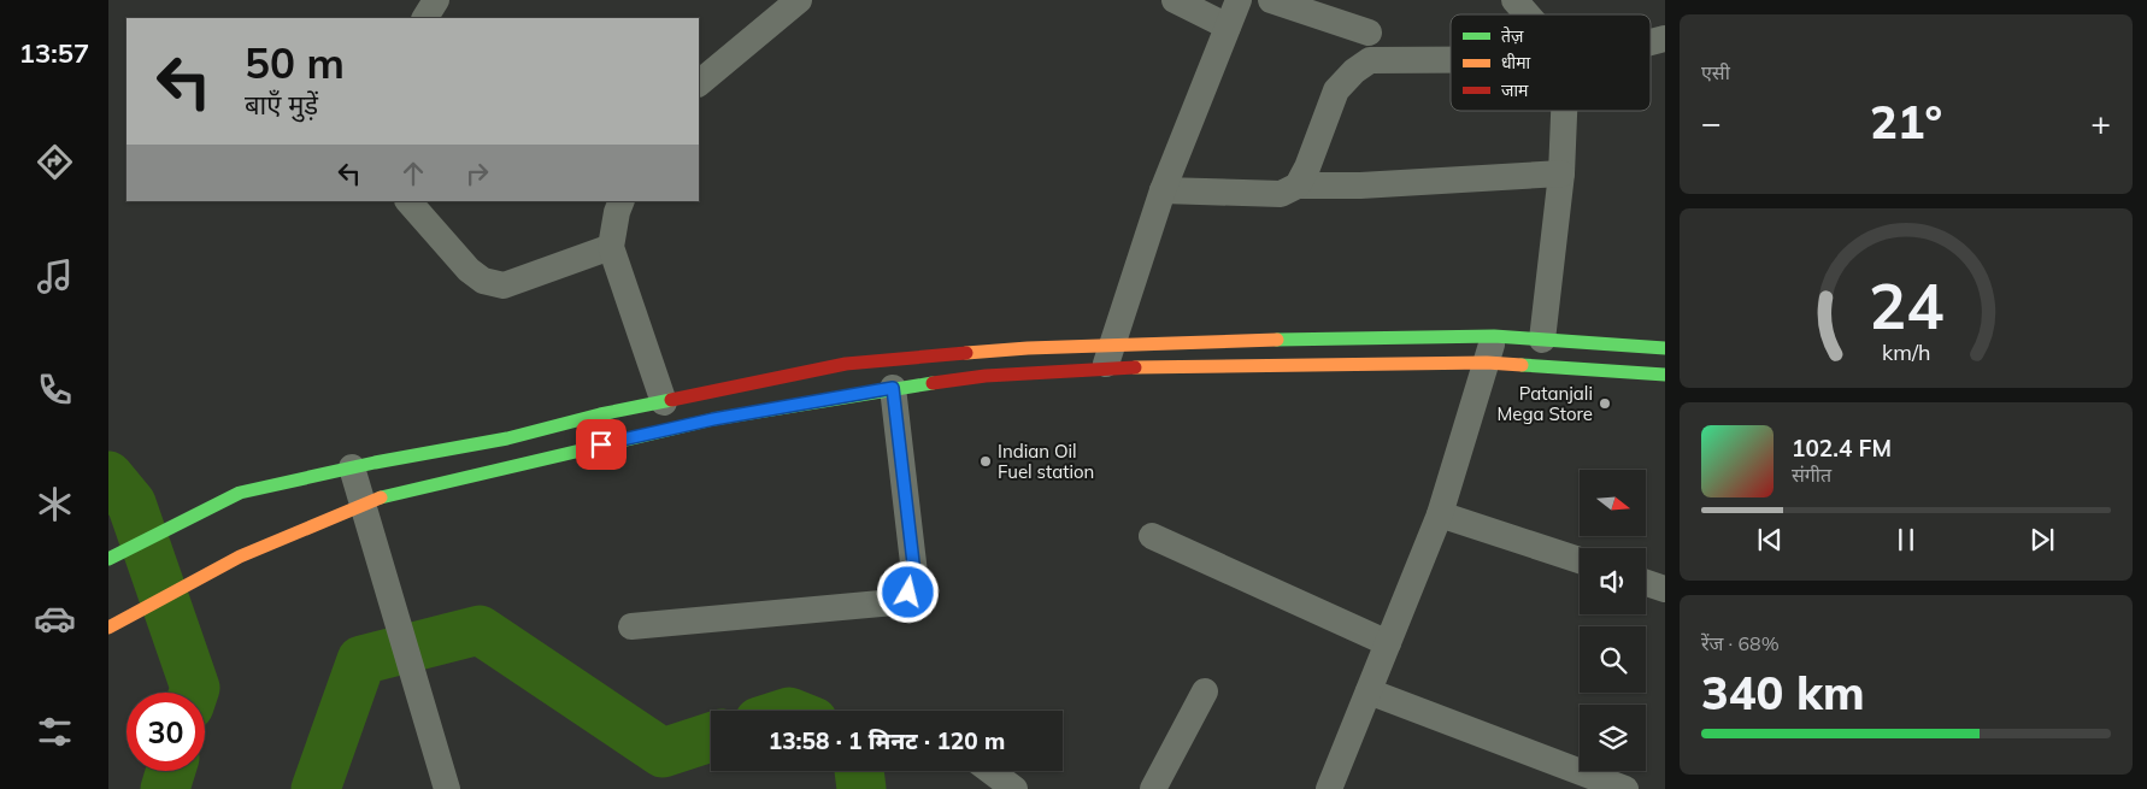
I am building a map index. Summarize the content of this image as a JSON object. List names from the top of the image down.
{
  "places": ["Patanjali Mega Store", "Indian Oil Fuel station"],
  "legend": ["तेज़", "धीमा", "जाम"],
  "north": "right",
  "page": {
    "tabs": "13:57",
    "tile": [
      "एसी",
      ["रेंज · 68%", "340 km"]
    ],
    "turn": ["50 m", "बाएँ मुड़ें"],
    "heat": ["−", "21°", "+"],
    "song": ["102.4 FM", "संगीत"],
    "limit": "30",
    "trip": "13:58 · 1 मिनट · 120 m",
    "gauge": ["24", "km/h"]
  }
}
